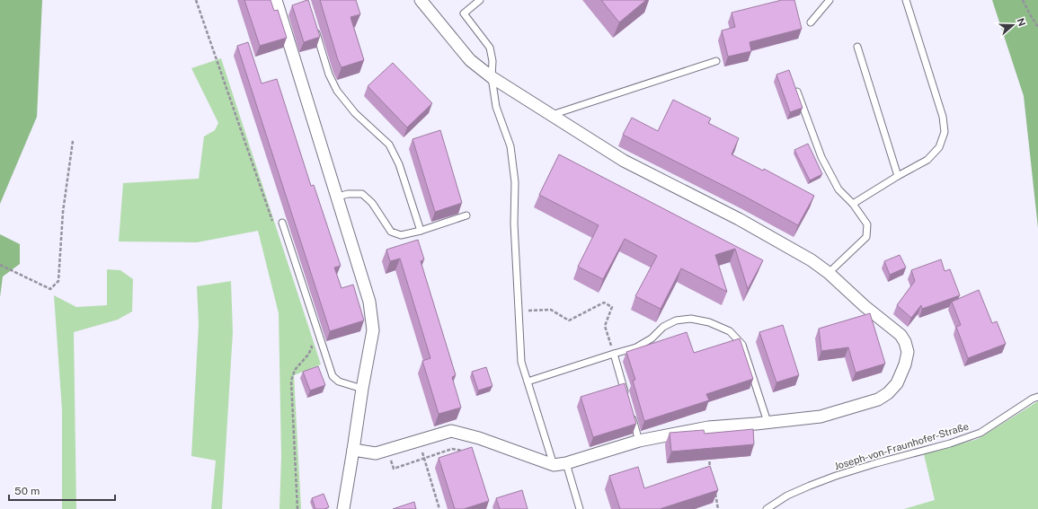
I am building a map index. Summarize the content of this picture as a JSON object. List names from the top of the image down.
{
  "streets": {
    "lane": ["Joseph-von-Fraunhofer-Straße"]
  },
  "scale_bar": "50 m",
  "north": "right"
}
